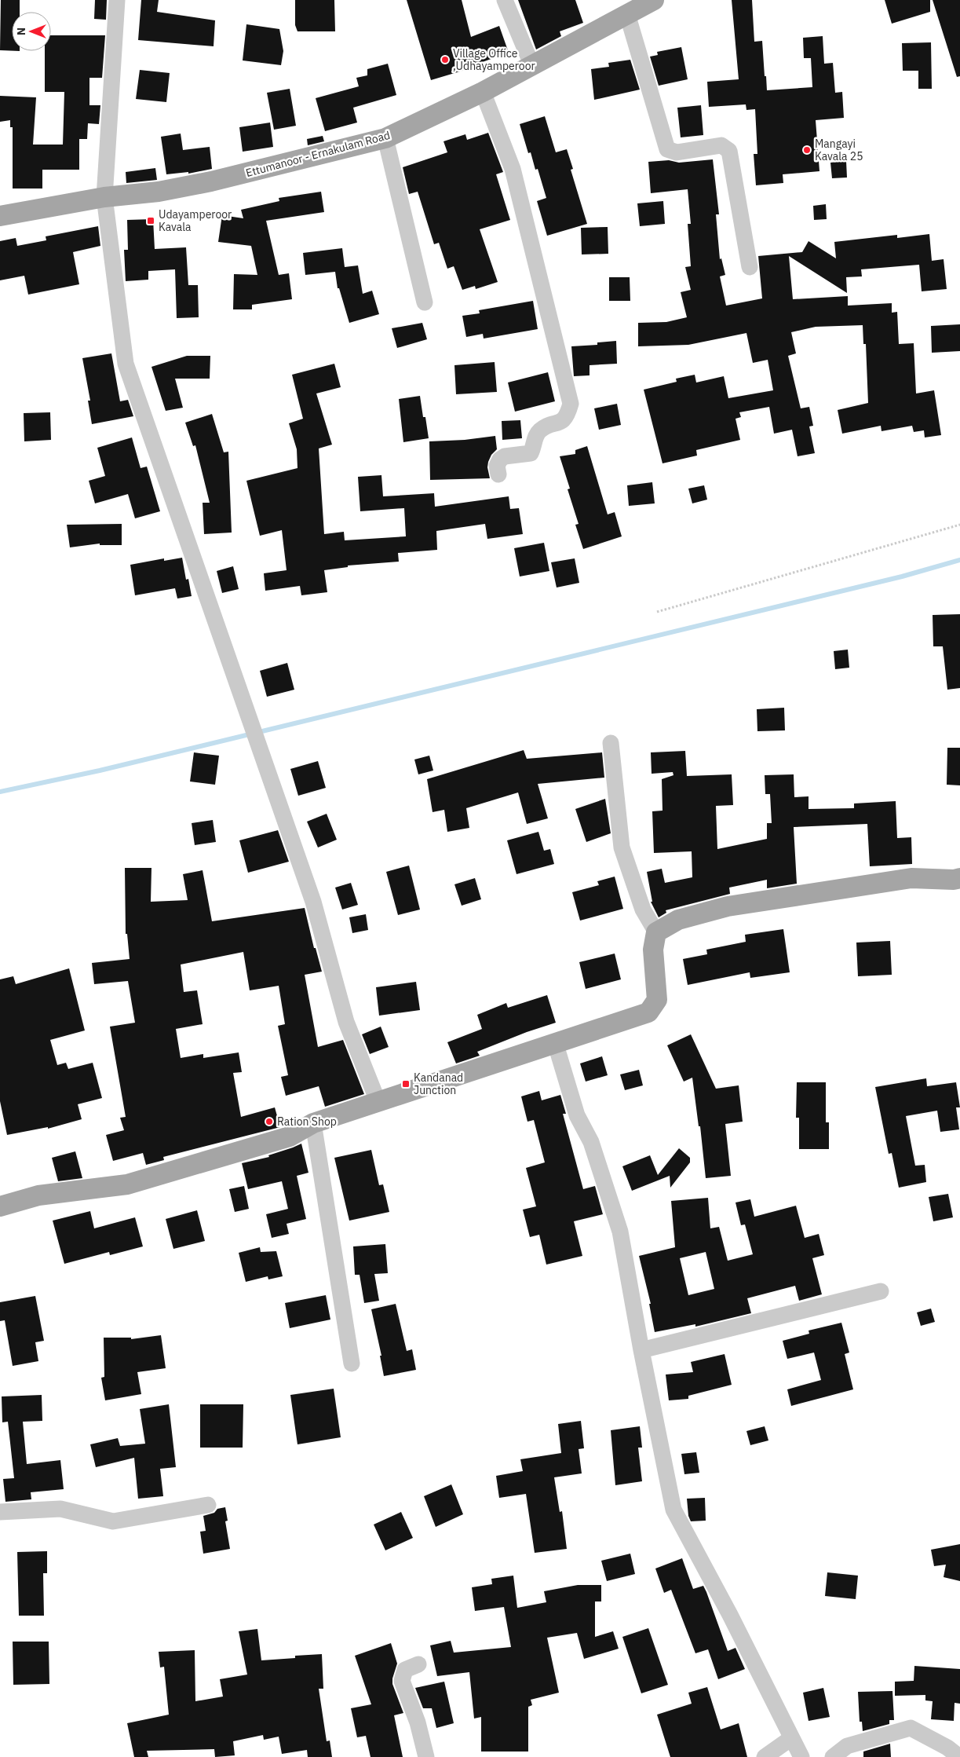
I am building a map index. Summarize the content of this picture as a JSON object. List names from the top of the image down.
{
  "streets": {
    "main road": ["Ettumanoor - Ernakulam Road"]
  },
  "places": {
    "other": ["Village Office ,Udhayamperoor", "Mangayi Kavala 25", "Ration Shop"],
    "transit": ["Udayamperoor Kavala", "Kandanad Junction"]
  },
  "north": "left"
}
